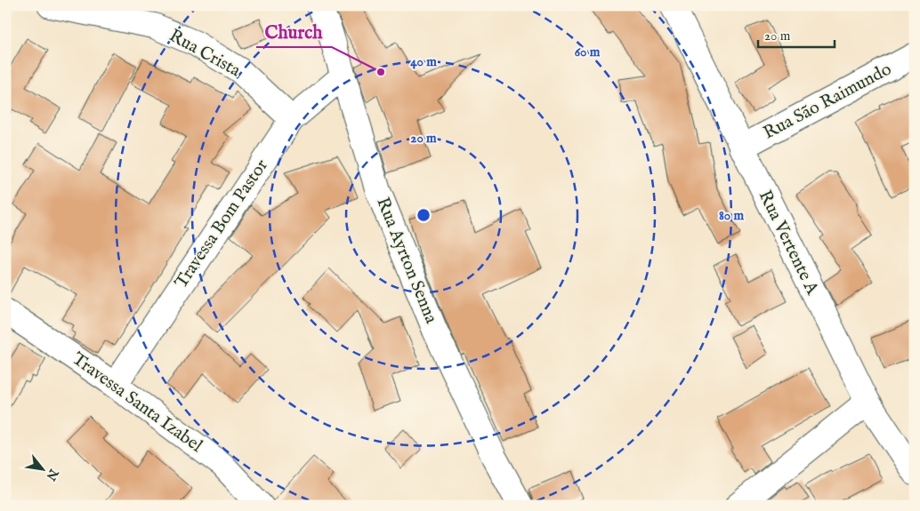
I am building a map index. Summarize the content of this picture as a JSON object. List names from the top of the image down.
{
  "streets": {
    "street": [
      "Rua Crista",
      "Rua São Raimundo",
      "Travessa Bom Pastor",
      "Rua Vertente A",
      "Rua Ayrton Senna",
      "Travessa Santa Izabel"
    ]
  },
  "crossings": [
    ["Rua Crista", "Travessa Bom Pastor"],
    ["Rua São Raimundo", "Rua Vertente A"],
    ["Travessa Bom Pastor", "Rua Ayrton Senna"],
    ["Travessa Bom Pastor", "Travessa Santa Izabel"]
  ],
  "places": ["Church"],
  "scale_bar": "20 m",
  "north": "bottom right",
  "rings": [
    "60 m",
    "40 m",
    "20 m",
    "80 m"
  ]
}
